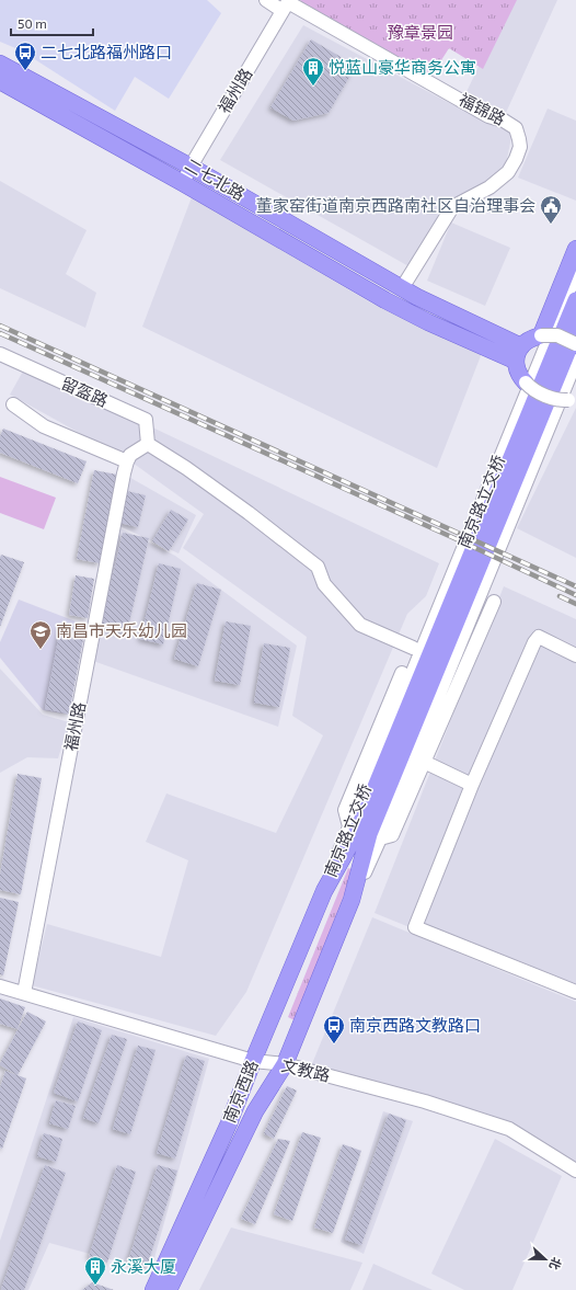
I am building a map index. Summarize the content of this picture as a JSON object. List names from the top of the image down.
{
  "streets": {
    "main road": ["二七北路", "南京路立交桥", "南京西路"],
    "street": [
      "福州路",
      "福锦路",
      "留盔路",
      "文教路"
    ]
  },
  "crossings": [
    ["福州路", "福锦路"],
    ["福州路", "二七北路"],
    ["福州路", "文教路"],
    ["福锦路", "二七北路"],
    ["南京路立交桥", "南京西路"],
    ["文教路", "南京西路"]
  ],
  "parks": ["豫章景园"],
  "places": {
    "bus stop": ["二七北路福州路口", "南京西路文教路口"],
    "building": ["悦蓝山豪华商务公寓", "永溪大厦"],
    "public building": ["董家窑街道南京西路南社区自治理事会"],
    "school or university": ["南昌市天乐幼儿园"]
  },
  "scale_bar": "50 m",
  "north": "right"
}
